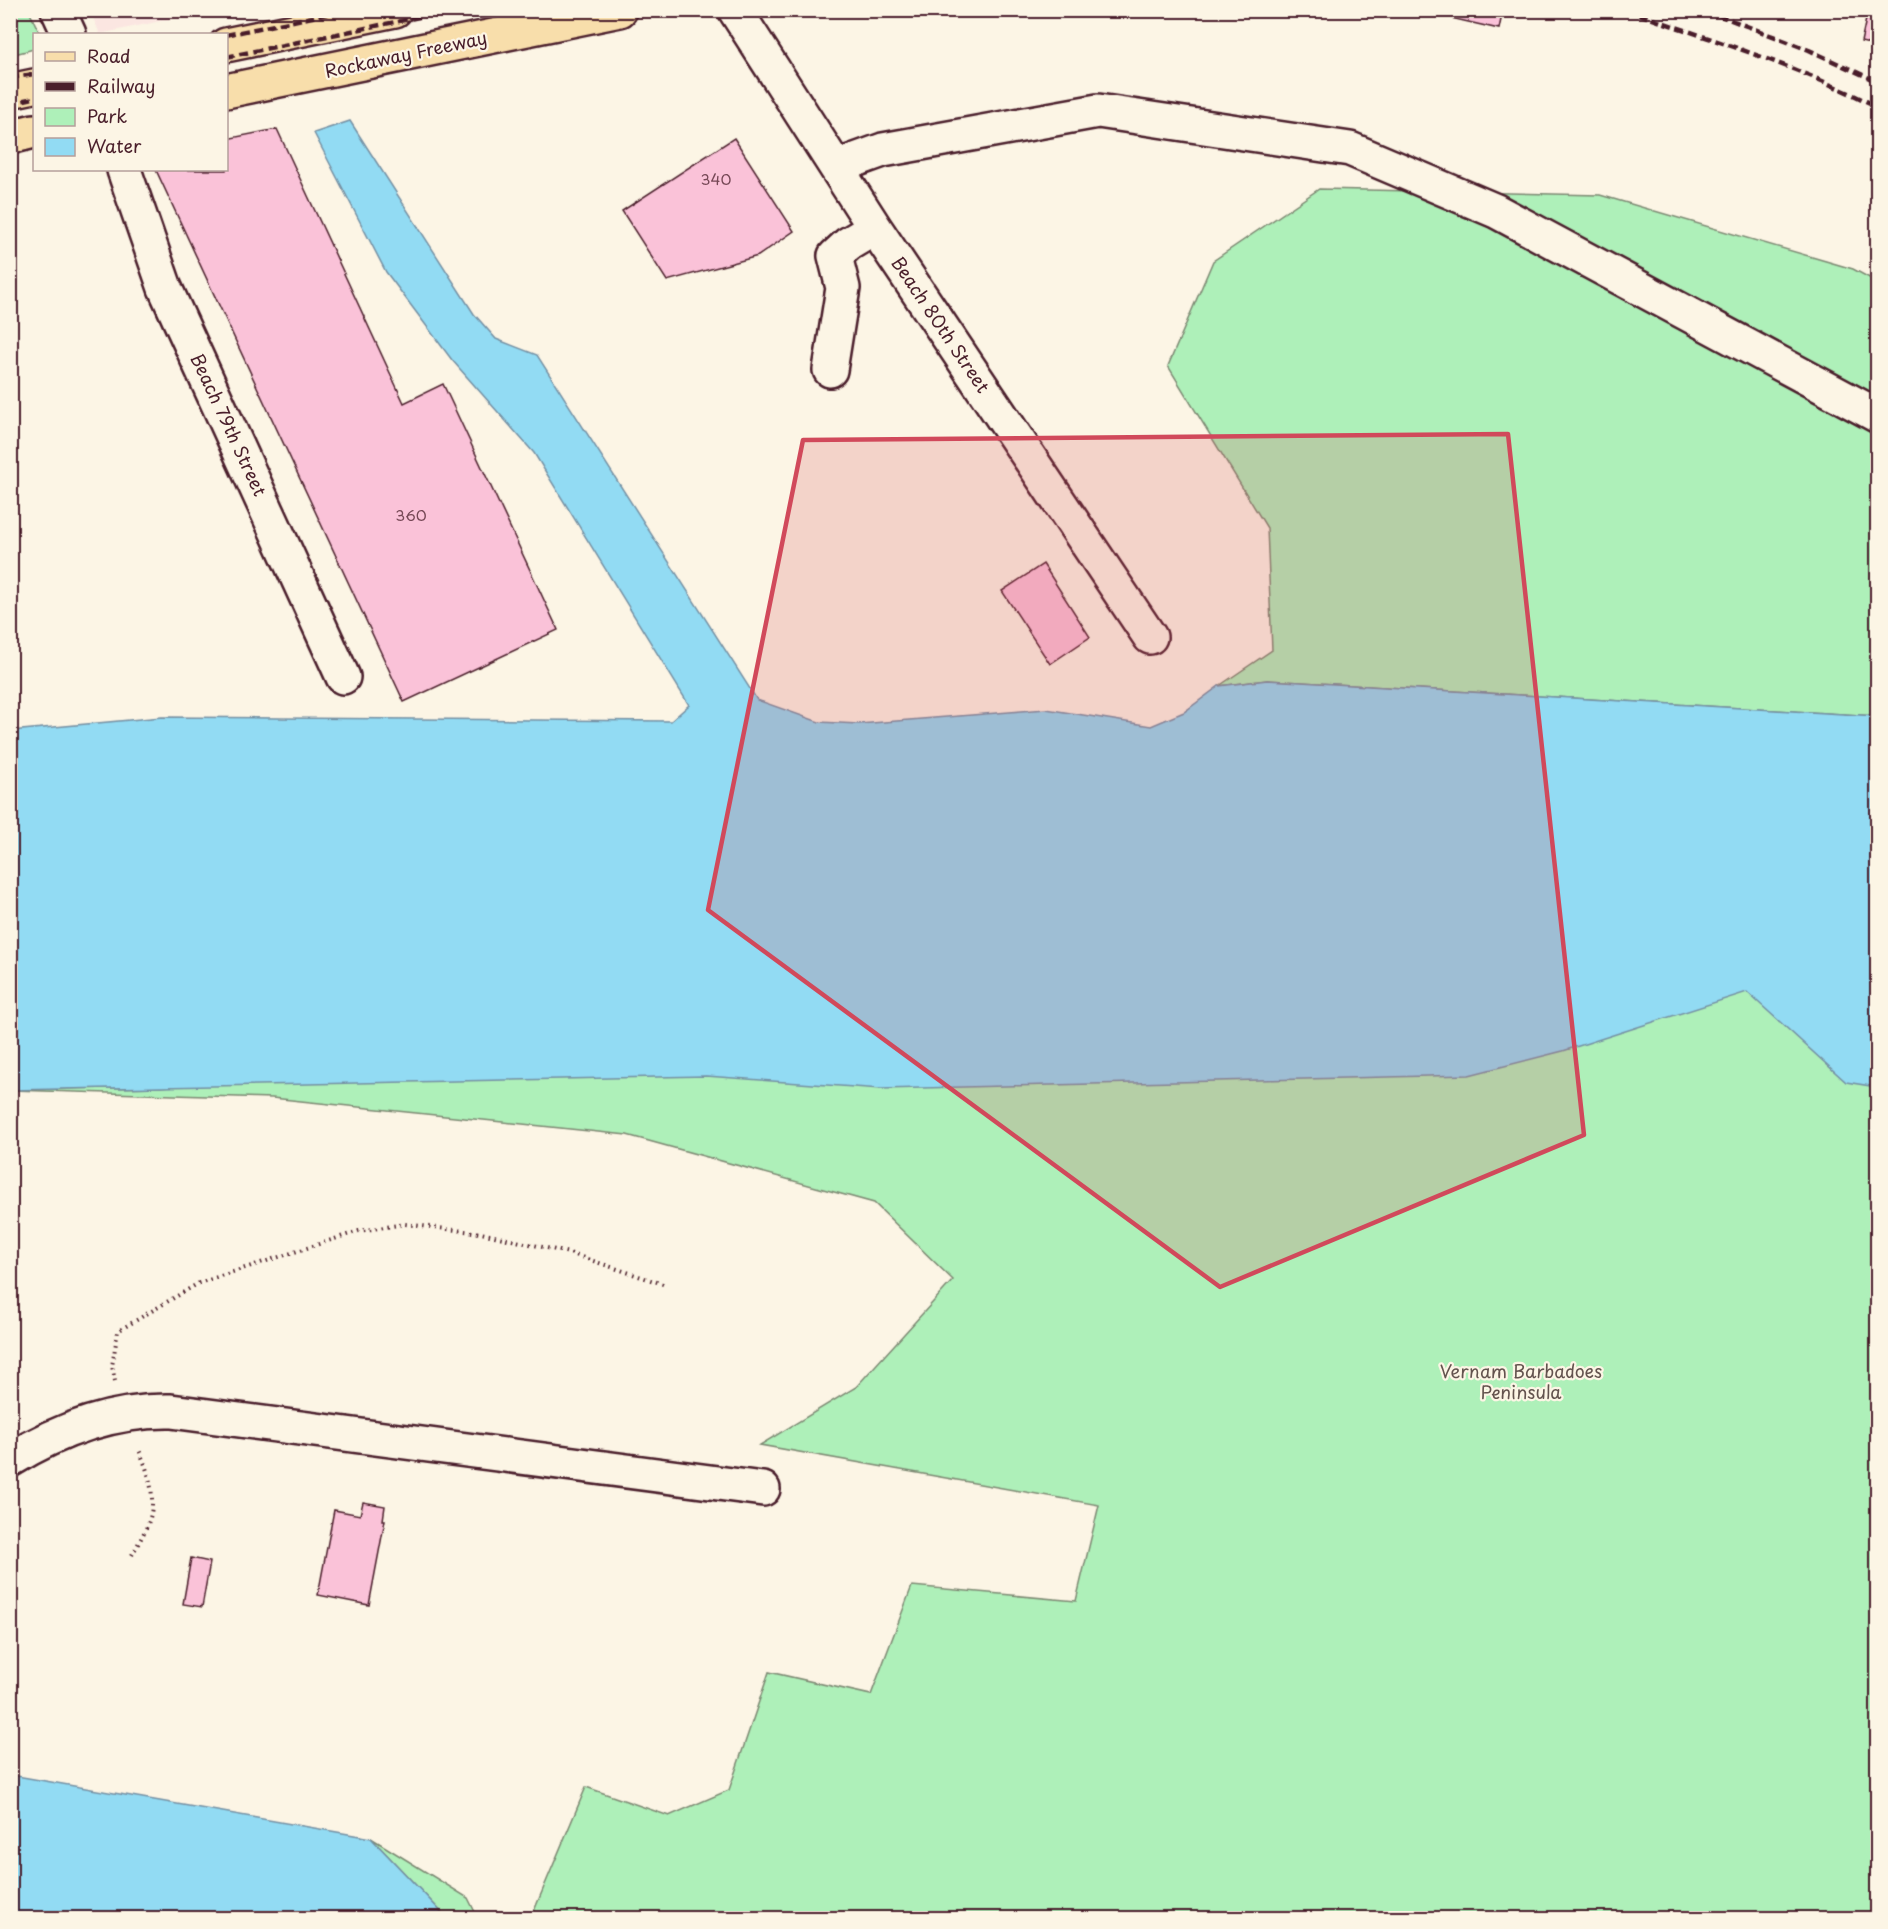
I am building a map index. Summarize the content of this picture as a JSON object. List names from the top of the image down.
{
  "streets": {
    "main road": ["Rockaway Freeway"],
    "street": ["Beach 80th Street", "Beach 79th Street"]
  },
  "parks": ["Vernam Barbadoes Peninsula"],
  "house_numbers": ["340", "360"],
  "legend": [
    "Road",
    "Railway",
    "Park",
    "Water"
  ]
}
